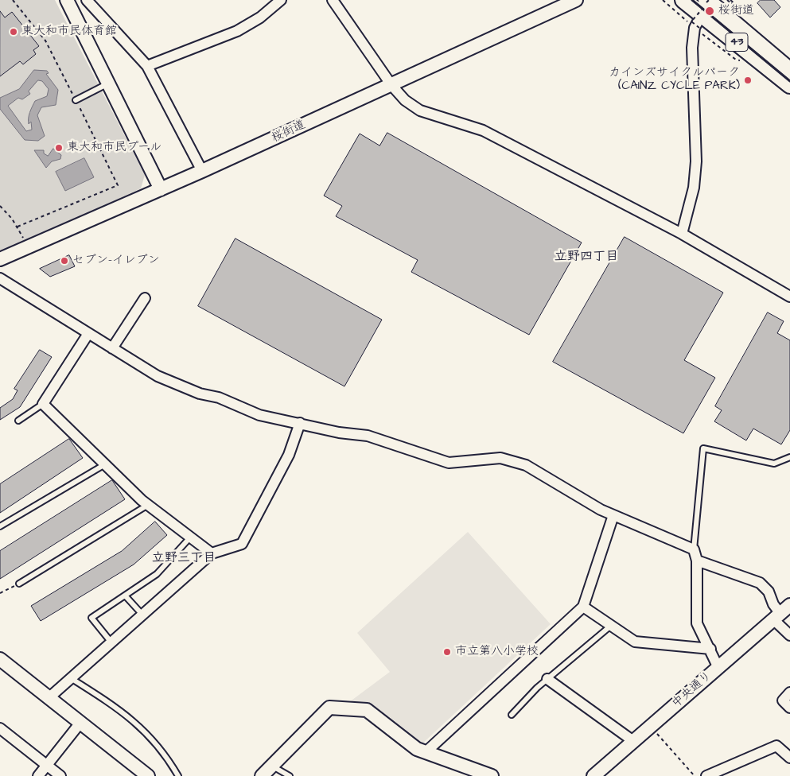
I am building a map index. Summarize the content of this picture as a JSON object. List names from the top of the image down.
{
  "streets": {
    "main road": ["43"],
    "street": ["桜街道", "中央通り"]
  },
  "districts": ["立野四丁目", "立野三丁目"],
  "places": [
    "桜街道",
    "東大和市民体育館",
    "カインズサイクルパーク (CAINZ CYCLE PARK)",
    "東大和市民プール",
    "セブン-イレブン",
    "市立第八小学校"
  ]
}
